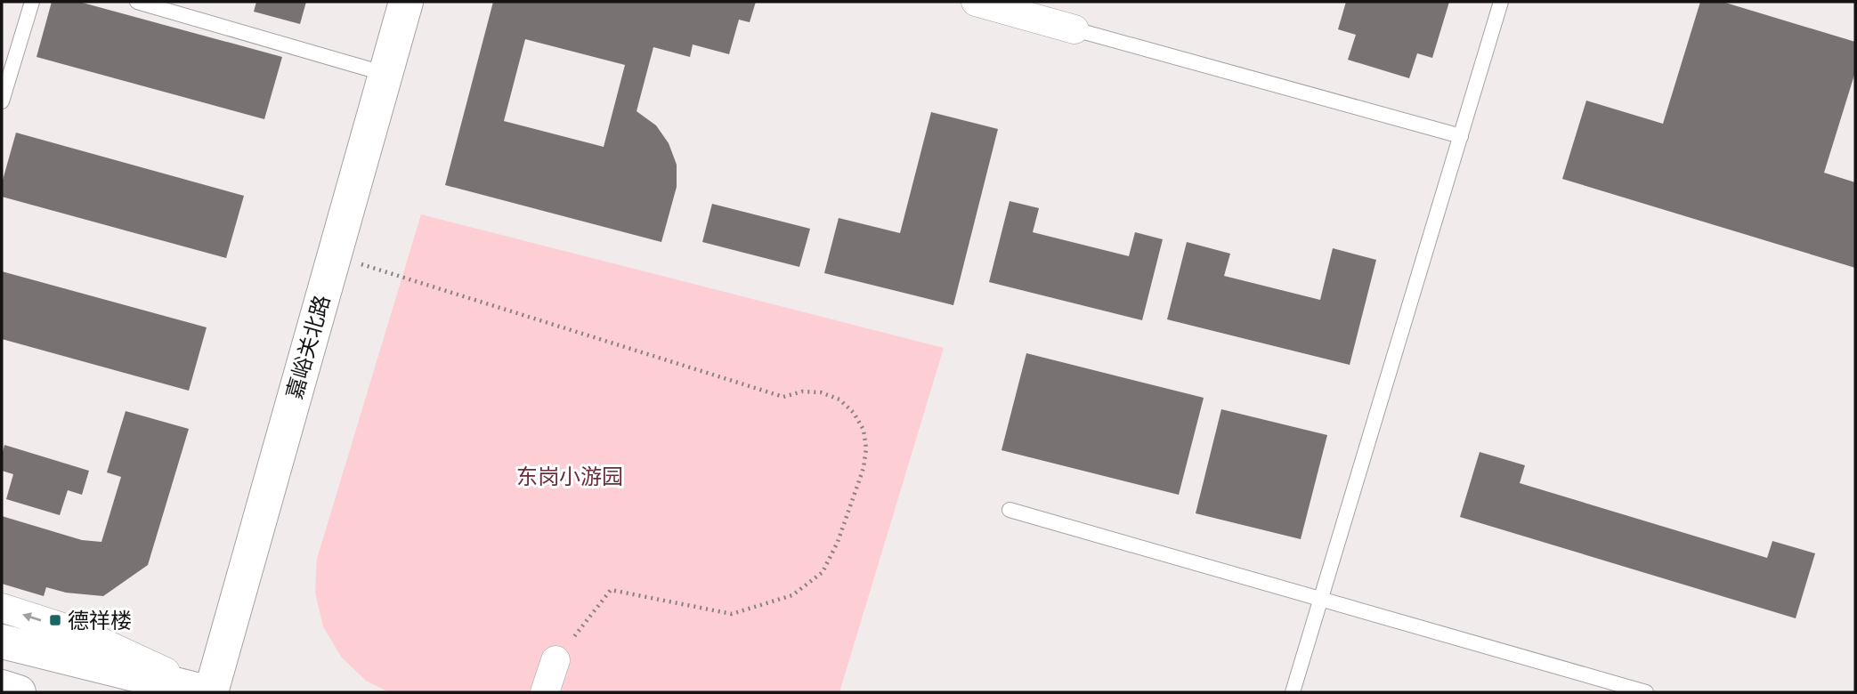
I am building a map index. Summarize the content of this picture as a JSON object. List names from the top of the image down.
{
  "streets": {
    "main road": ["嘉峪关北路"]
  },
  "parks": ["东岗小游园"],
  "places": {
    "transit": ["德祥楼"]
  }
}
